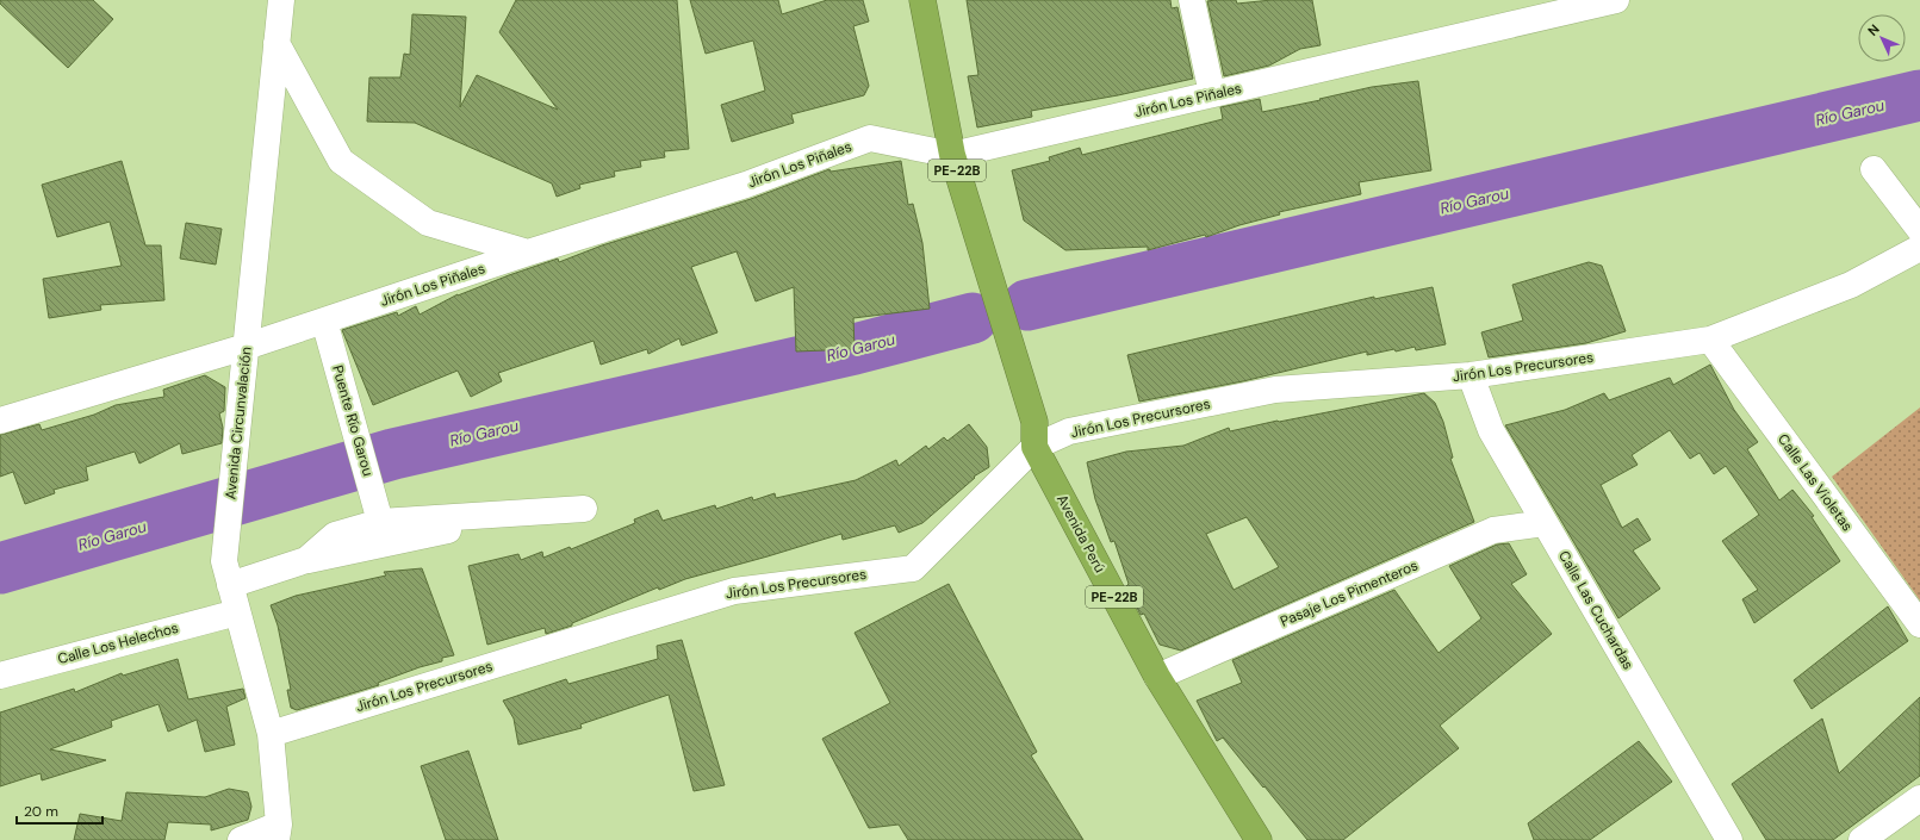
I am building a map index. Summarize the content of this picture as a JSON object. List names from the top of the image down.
{
  "streets": {
    "highway": ["PE-22B", "Avenida Perú"],
    "street": [
      "Jirón Los Piñales",
      "Jirón Los Precursores",
      "Puente Río Garou",
      "Avenida Circunvalación",
      "Calle Las Violetas",
      "Pasaje Los Pimenteros",
      "Calle Las Cuchardas",
      "Calle Los Helechos"
    ]
  },
  "crossings": [
    ["Jirón Los Piñales", "PE-22B"],
    ["Jirón Los Piñales", "Puente Río Garou"],
    ["Jirón Los Piñales", "Avenida Circunvalación"],
    ["Jirón Los Piñales", "Avenida Perú"],
    ["PE-22B", "Avenida Perú"],
    ["Jirón Los Precursores", "Avenida Circunvalación"],
    ["Jirón Los Precursores", "Calle Las Violetas"],
    ["Jirón Los Precursores", "Avenida Perú"],
    ["Jirón Los Precursores", "Calle Las Cuchardas"],
    ["Avenida Circunvalación", "Calle Los Helechos"],
    ["Avenida Perú", "Pasaje Los Pimenteros"],
    ["Pasaje Los Pimenteros", "Calle Las Cuchardas"]
  ],
  "water": ["Río Garou"],
  "scale_bar": "20 m",
  "north": "top left"
}
